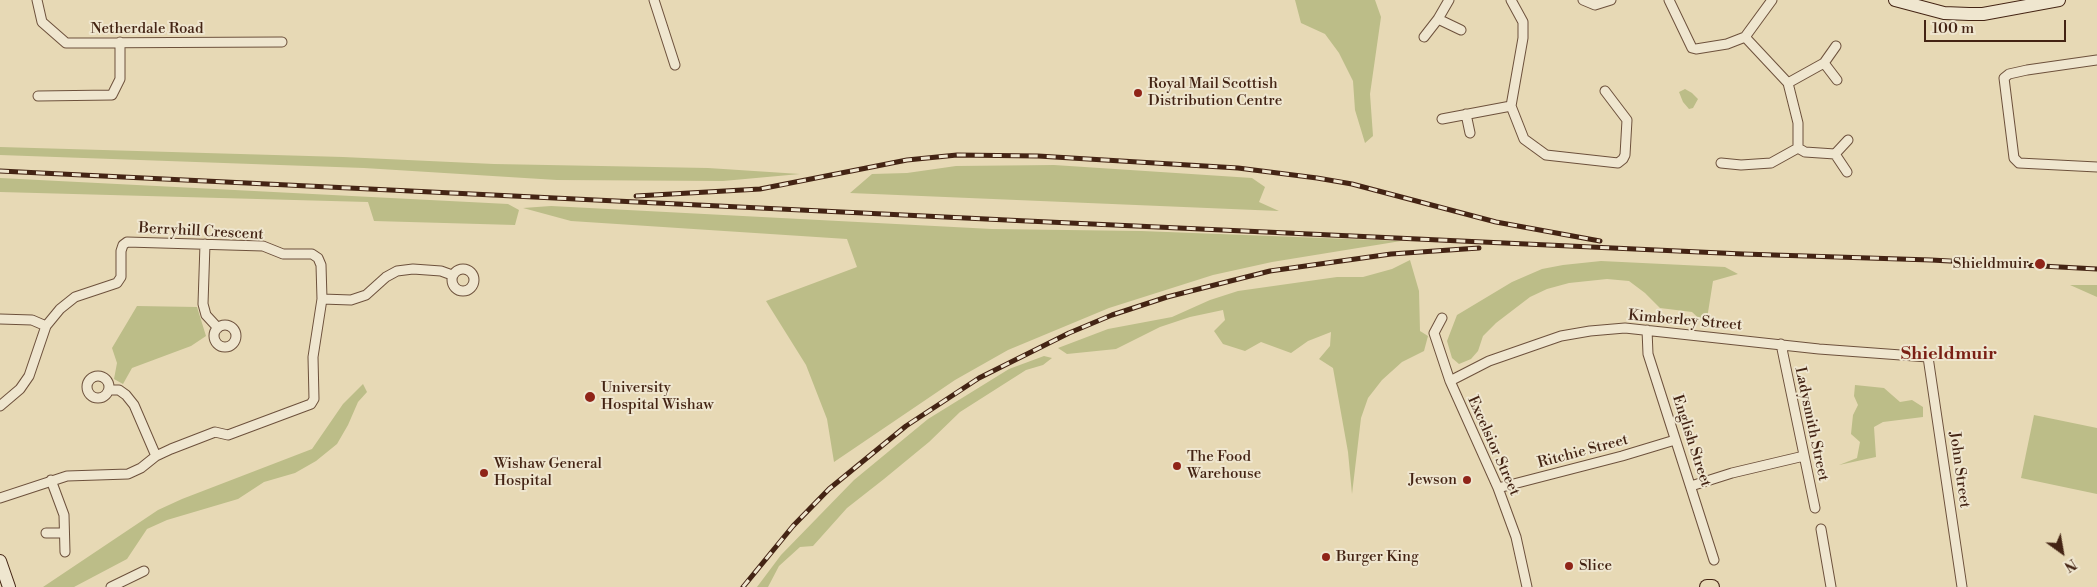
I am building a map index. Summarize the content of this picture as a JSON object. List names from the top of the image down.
{
  "streets": {
    "street": [
      "Netherdale Road",
      "Berryhill Crescent",
      "Kimberley Street",
      "Ladysmith Street",
      "English Street",
      "Excelsior Street",
      "Ritchie Street",
      "John Street"
    ]
  },
  "crossings": [
    ["Kimberley Street", "Ladysmith Street"],
    ["Kimberley Street", "English Street"],
    ["Kimberley Street", "Excelsior Street"],
    ["Kimberley Street", "John Street"],
    ["English Street", "Ritchie Street"],
    ["Excelsior Street", "Ritchie Street"]
  ],
  "districts": ["Shieldmuir"],
  "places": [
    "Royal Mail Scottish Distribution Centre",
    "Shieldmuir",
    "University Hospital Wishaw",
    "The Food Warehouse",
    "Wishaw General Hospital",
    "Jewson",
    "Burger King",
    "Slice"
  ],
  "scale_bar": "100 m",
  "north": "bottom right"
}
